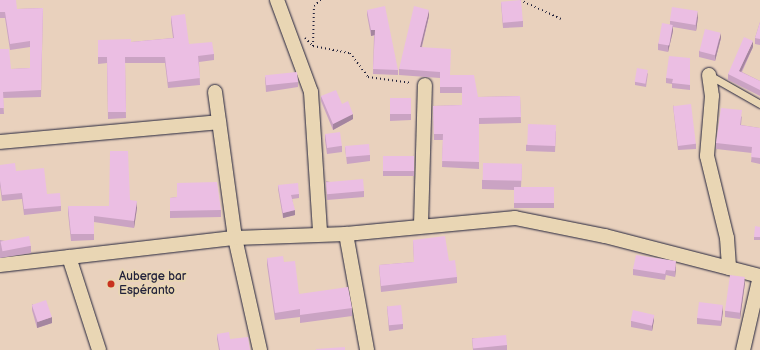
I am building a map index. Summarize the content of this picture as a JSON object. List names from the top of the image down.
{
  "places": ["Auberge bar Espéranto"]
}
